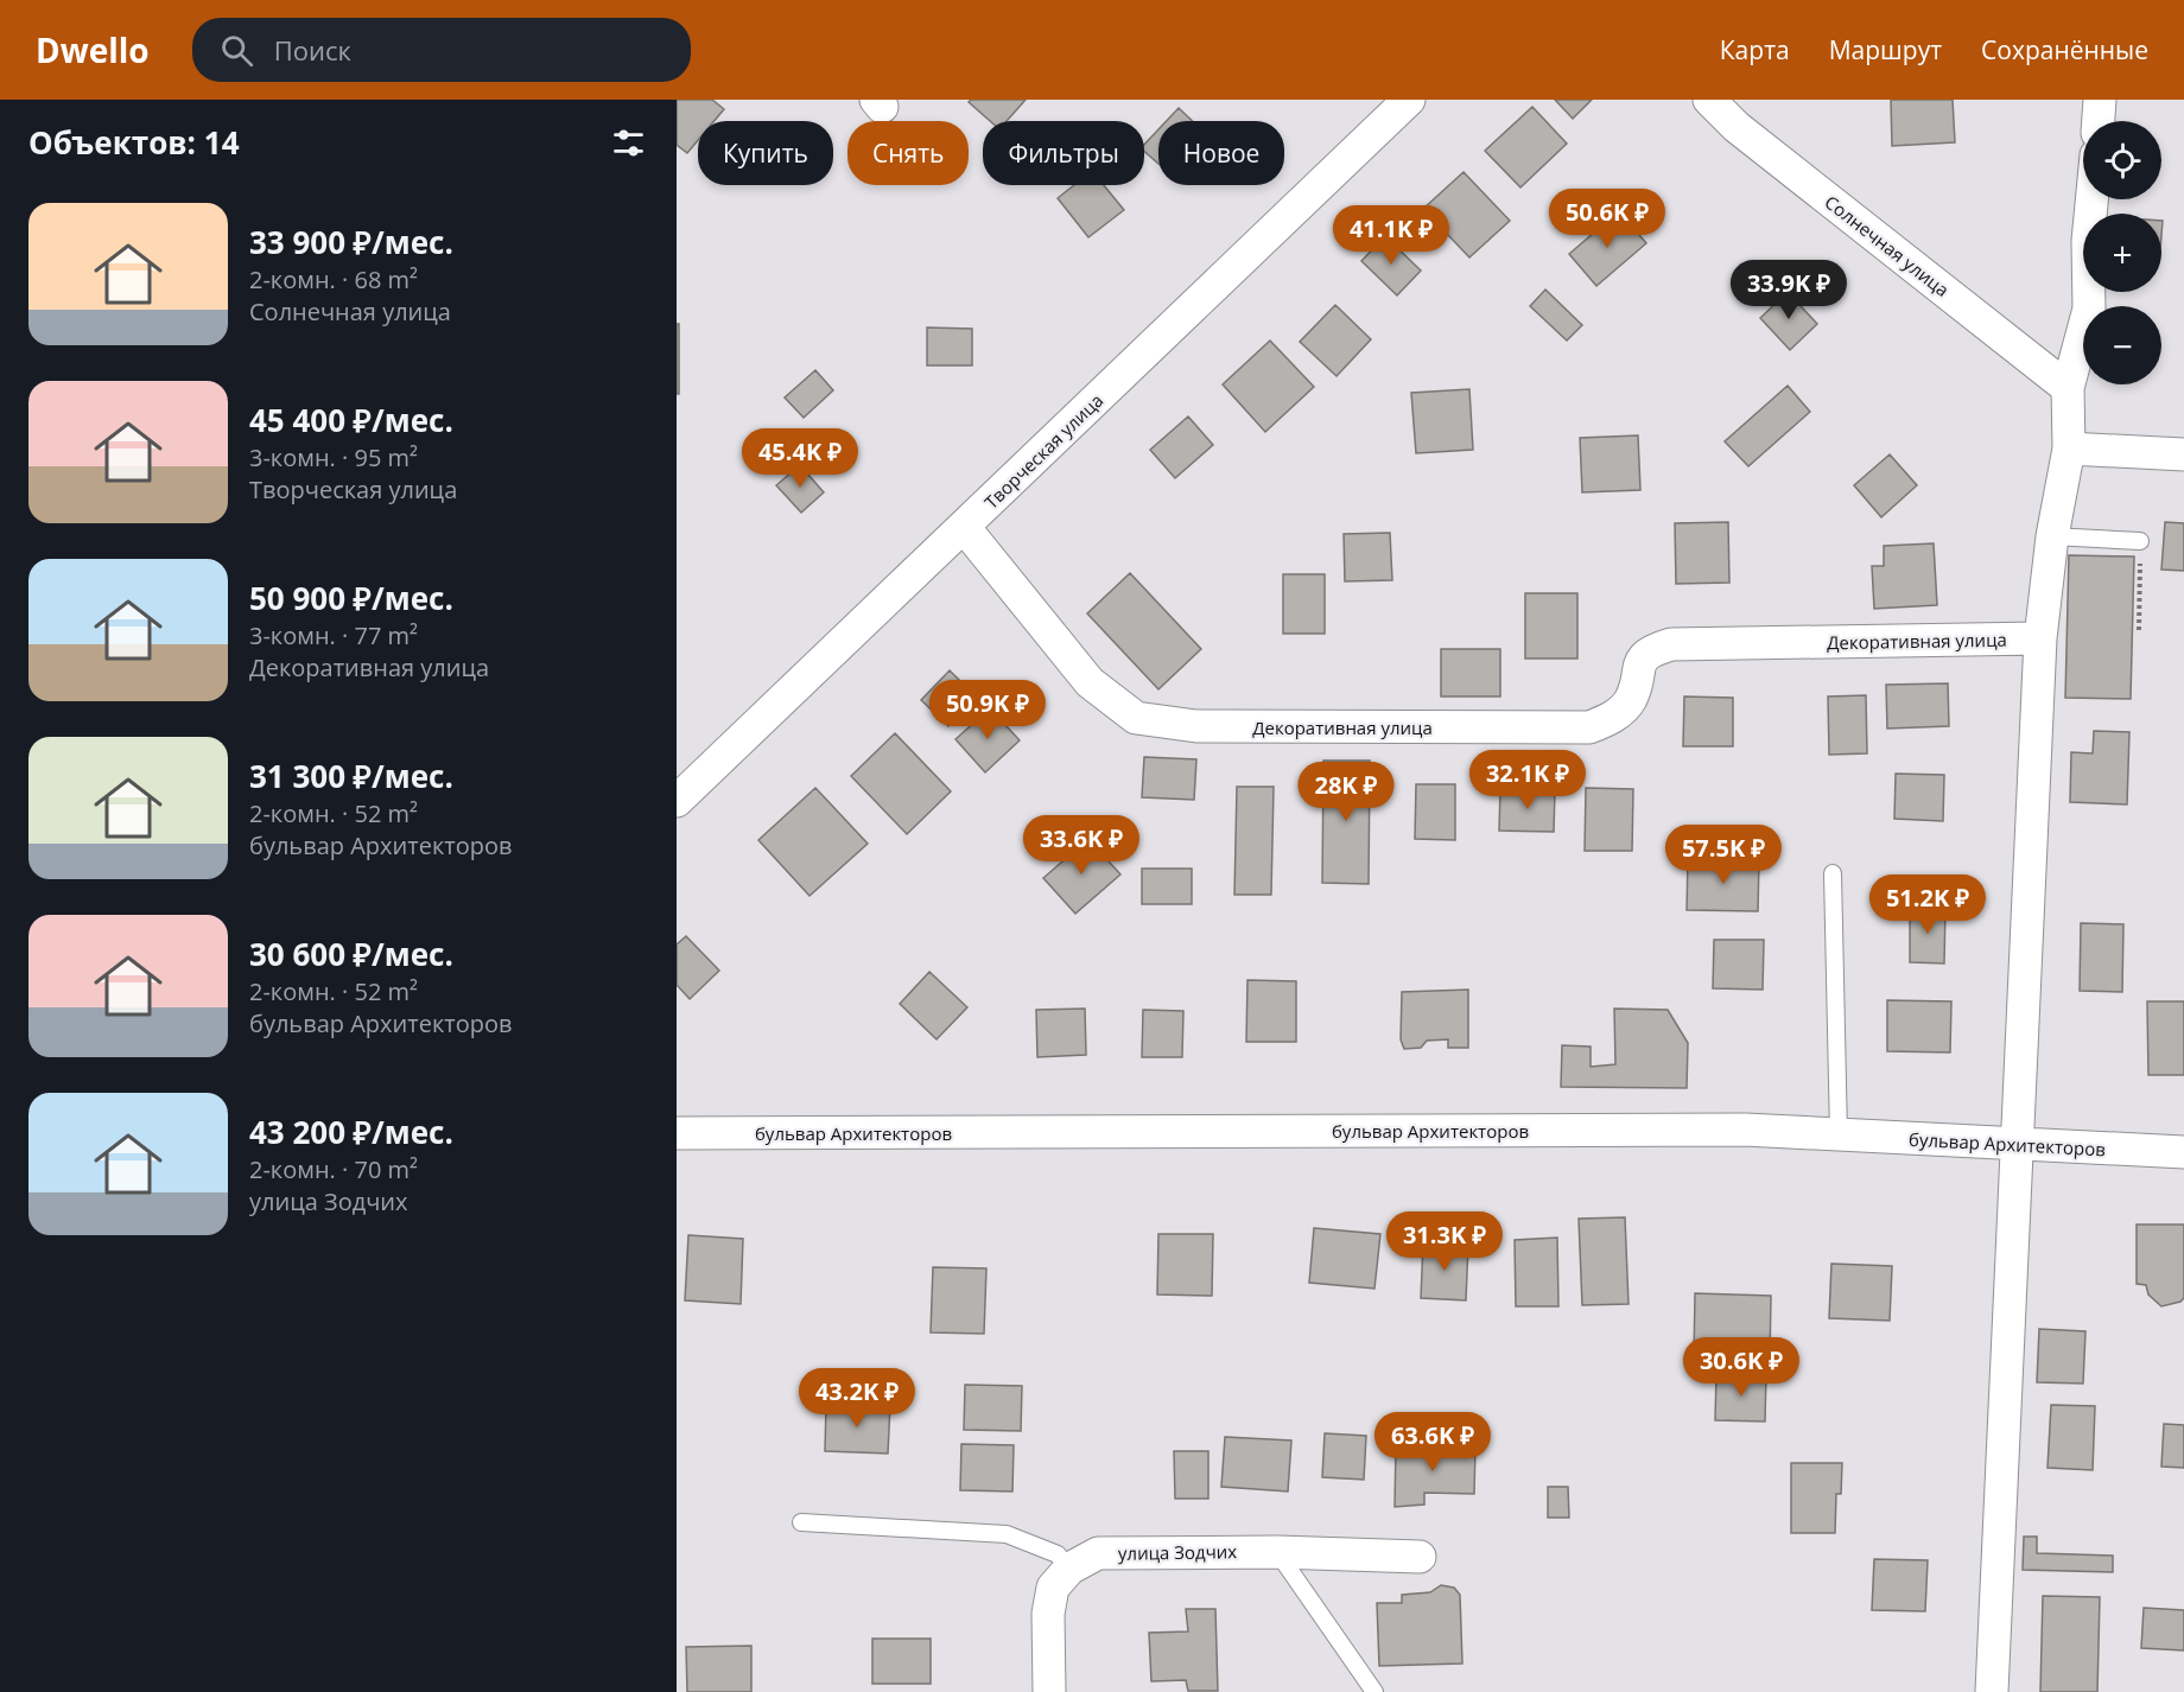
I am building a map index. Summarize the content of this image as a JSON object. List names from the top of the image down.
{
  "streets": {
    "street": [
      "Солнечная улица",
      "Творческая улица",
      "Декоративная улица",
      "бульвар Архитекторов",
      "улица Зодчих"
    ]
  },
  "crossings": [
    ["Творческая улица", "Декоративная улица"]
  ],
  "page": {
    "header": "Dwello",
    "search": "Поиск",
    "nav": ["Карта", "Маршрут", "Сохранённые"],
    "heading": "Объектов: 14",
    "map_buttons": ["+", "−"],
    "chip": [
      "Купить",
      "Снять",
      "Фильтры",
      "Новое"
    ],
    "list": [
      {
        "name": "33 900 ₽/мес.",
        "note": "2-комн. · 68 m² · Солнечная улица"
      },
      {
        "name": "45 400 ₽/мес.",
        "note": "3-комн. · 95 m² · Творческая улица"
      },
      {
        "name": "50 900 ₽/мес.",
        "note": "3-комн. · 77 m² · Декоративная улица"
      },
      {
        "name": "31 300 ₽/мес.",
        "note": "2-комн. · 52 m² · бульвар Архитекторов"
      },
      {
        "name": "30 600 ₽/мес.",
        "note": "2-комн. · 52 m² · бульвар Архитекторов"
      },
      {
        "name": "43 200 ₽/мес.",
        "note": "2-комн. · 70 m² · улица Зодчих"
      }
    ],
    "price": [
      "50.6K ₽",
      "41.1K ₽",
      "33.9K ₽",
      "45.4K ₽",
      "50.9K ₽",
      "32.1K ₽",
      "28K ₽",
      "33.6K ₽",
      "57.5K ₽",
      "51.2K ₽",
      "31.3K ₽",
      "30.6K ₽",
      "43.2K ₽",
      "63.6K ₽"
    ]
  }
}
